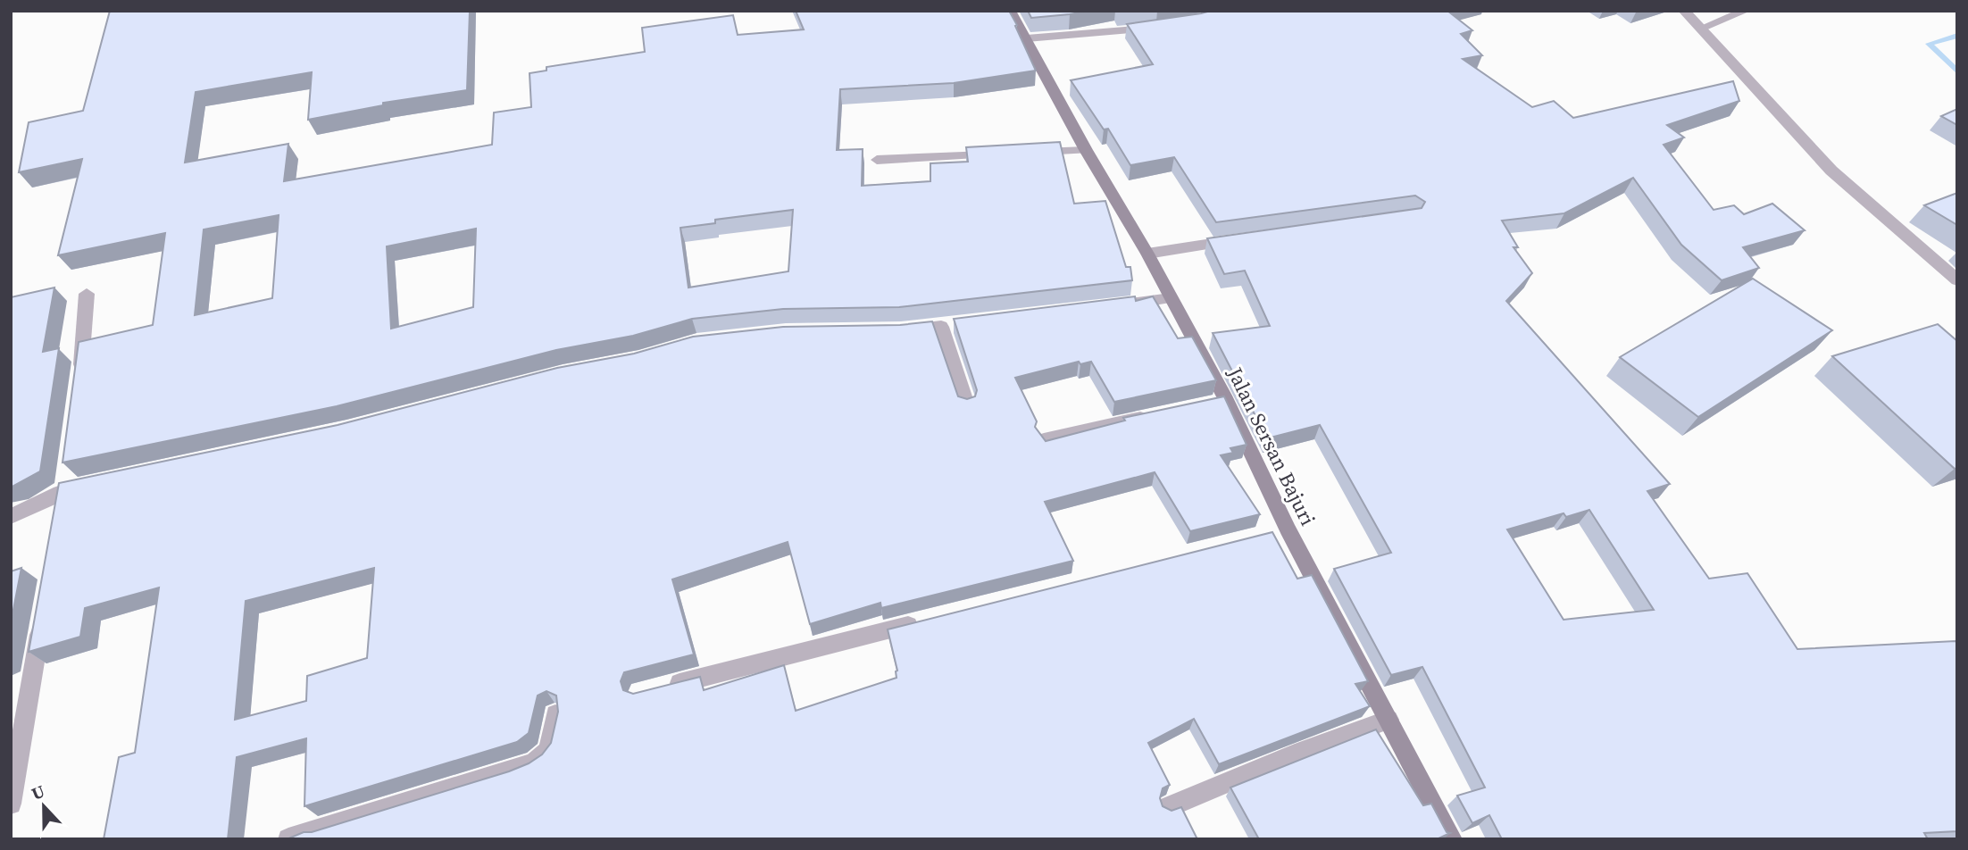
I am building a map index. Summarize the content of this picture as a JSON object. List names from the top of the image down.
{
  "streets": {
    "main road": ["Jalan Sersan Bajuri"]
  },
  "north": "top"
}
